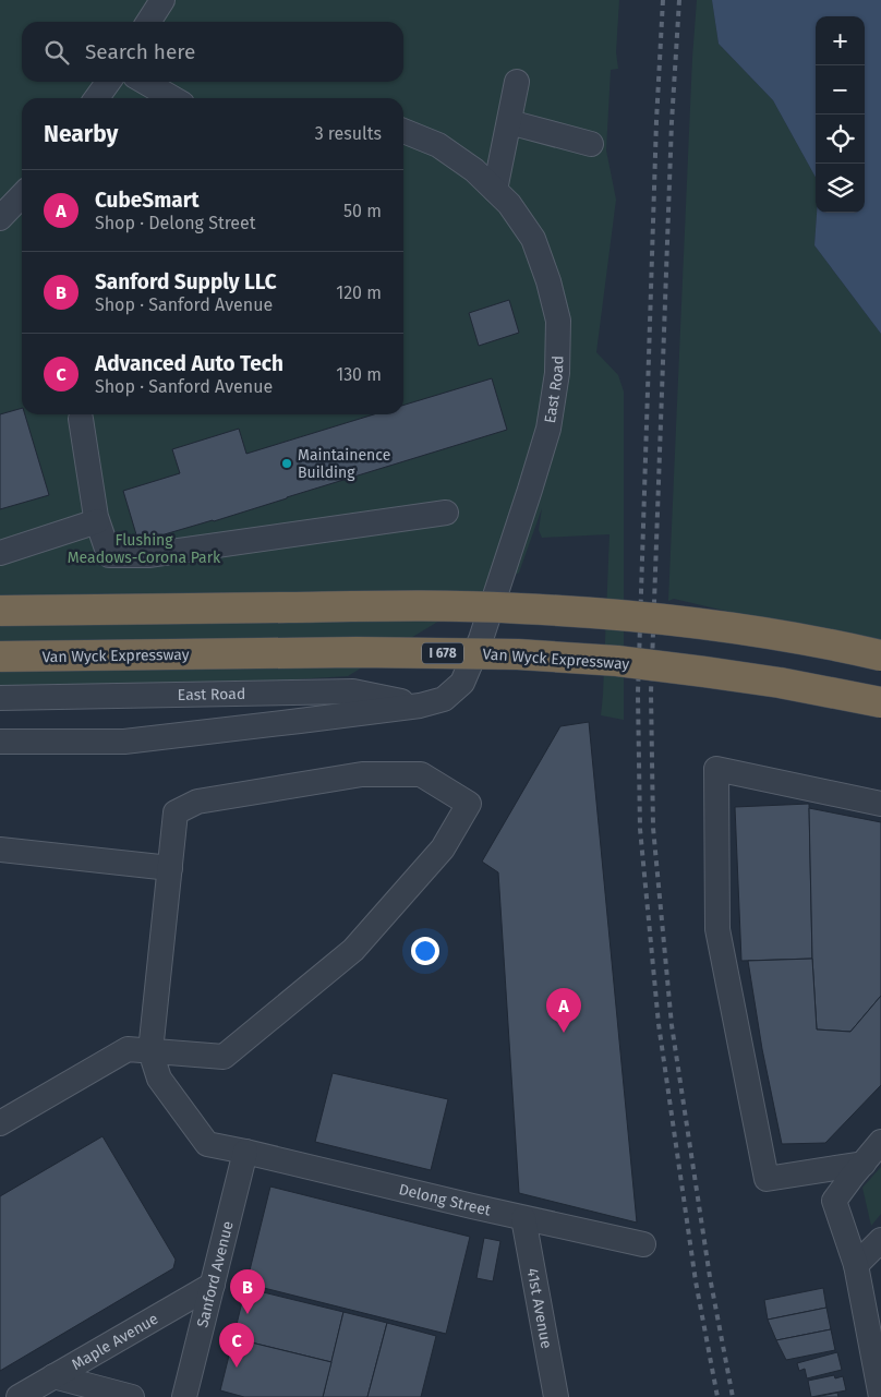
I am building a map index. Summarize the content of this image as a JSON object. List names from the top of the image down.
{
  "streets": {
    "highway": ["I 678", "Van Wyck Expressway"],
    "street": [
      "East Road",
      "Delong Street",
      "Sanford Avenue",
      "41st Avenue",
      "Maple Avenue"
    ]
  },
  "crossings": [
    ["Delong Street", "Sanford Avenue"],
    ["Delong Street", "41st Avenue"],
    ["Sanford Avenue", "Maple Avenue"]
  ],
  "parks": ["Flushing Meadows-Corona Park"],
  "places": ["Maintainence Building"],
  "page": {
    "map_buttons": ["+", "−"],
    "search": "Search here",
    "heading": ["Nearby", "3 results"],
    "list": [
      {
        "mark": "A",
        "name": "CubeSmart",
        "note": "Shop · Delong Street",
        "value": "50 m"
      },
      {
        "mark": "B",
        "name": "Sanford Supply LLC",
        "note": "Shop · Sanford Avenue",
        "value": "120 m"
      },
      {
        "mark": "C",
        "name": "Advanced Auto Tech",
        "note": "Shop · Sanford Avenue",
        "value": "130 m"
      }
    ],
    "pins": ["A", "B", "C"]
  }
}
